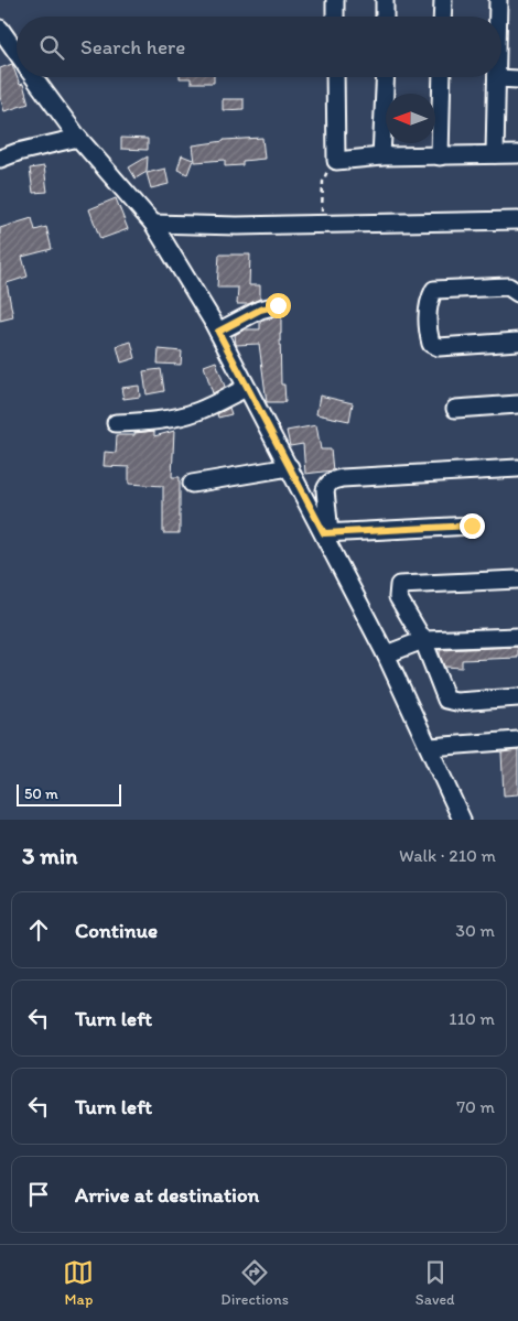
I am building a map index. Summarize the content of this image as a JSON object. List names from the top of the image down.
{
  "scale_bar": "50 m",
  "north": "left",
  "page": {
    "search": "Search here",
    "scale": "50 m",
    "heading": ["3 min", "Walk · 210 m"],
    "list": [
      ["Continue", "30 m"],
      ["Turn left", "110 m"],
      ["Turn left", "70 m"],
      "Arrive at destination"
    ],
    "nav": ["Map", "Directions", "Saved"]
  }
}
